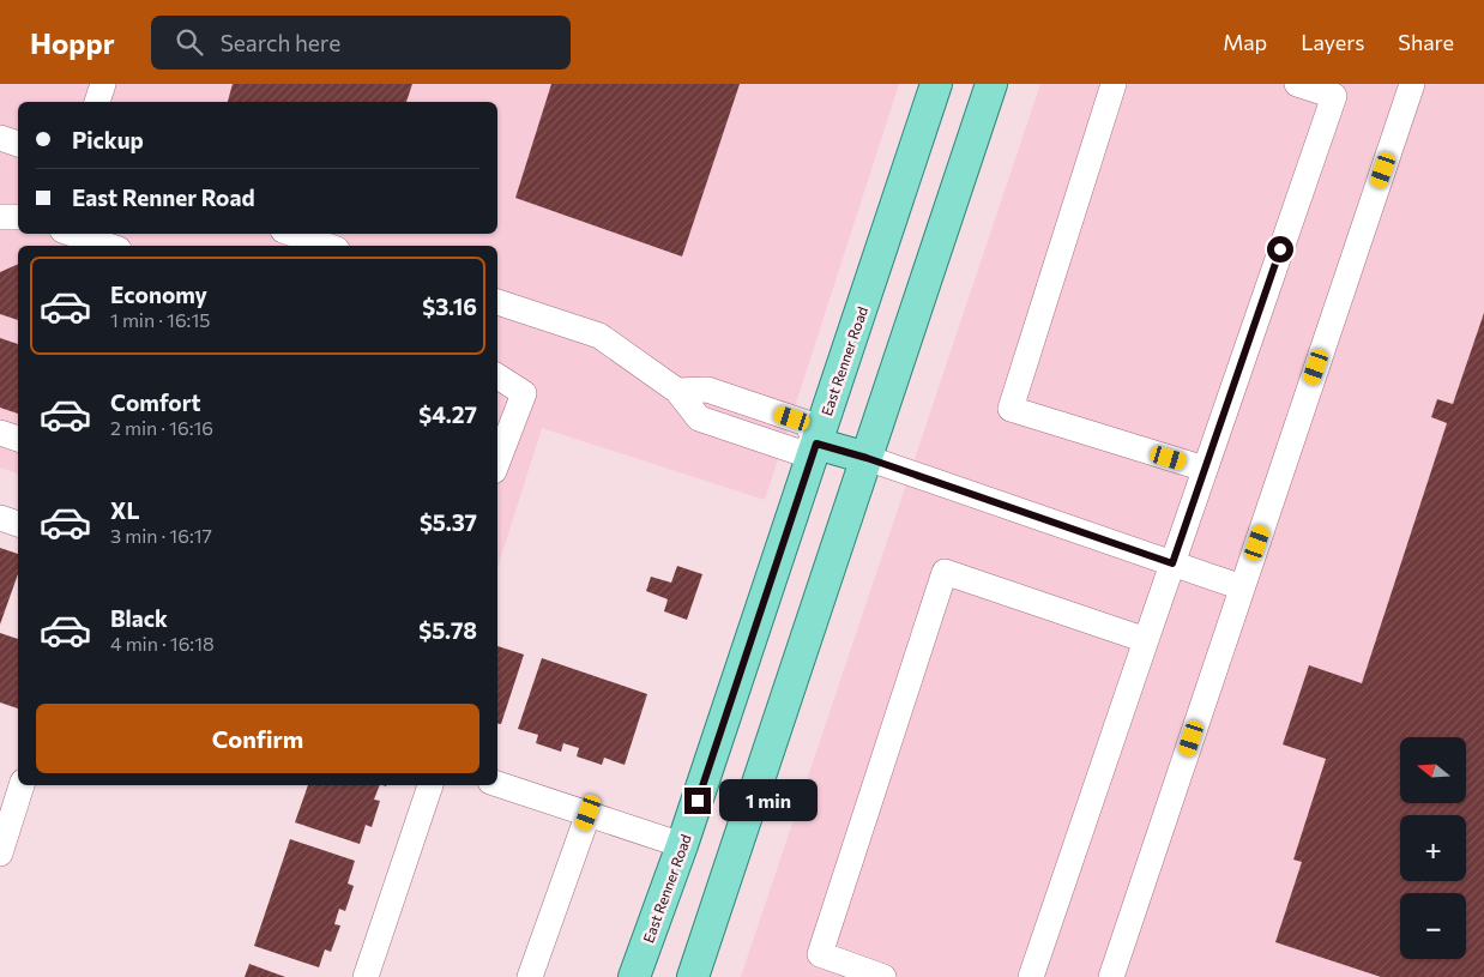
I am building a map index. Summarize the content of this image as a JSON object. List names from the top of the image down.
{
  "streets": {
    "main road": ["East Renner Road"]
  },
  "north": "left",
  "page": {
    "header": "Hoppr",
    "search": "Search here",
    "nav": ["Map", "Layers", "Share"],
    "banner": ["Pickup", "East Renner Road"],
    "list": [
      {
        "name": "Economy",
        "note": "1 min · 16:15",
        "value": "$3.16"
      },
      {
        "name": "Comfort",
        "note": "2 min · 16:16",
        "value": "$4.27"
      },
      {
        "name": "XL",
        "note": "3 min · 16:17",
        "value": "$5.37"
      },
      {
        "name": "Black",
        "note": "4 min · 16:18",
        "value": "$5.78"
      }
    ],
    "buttons": "Confirm",
    "map_buttons": ["+", "−"],
    "bubble": "1 min"
  }
}
